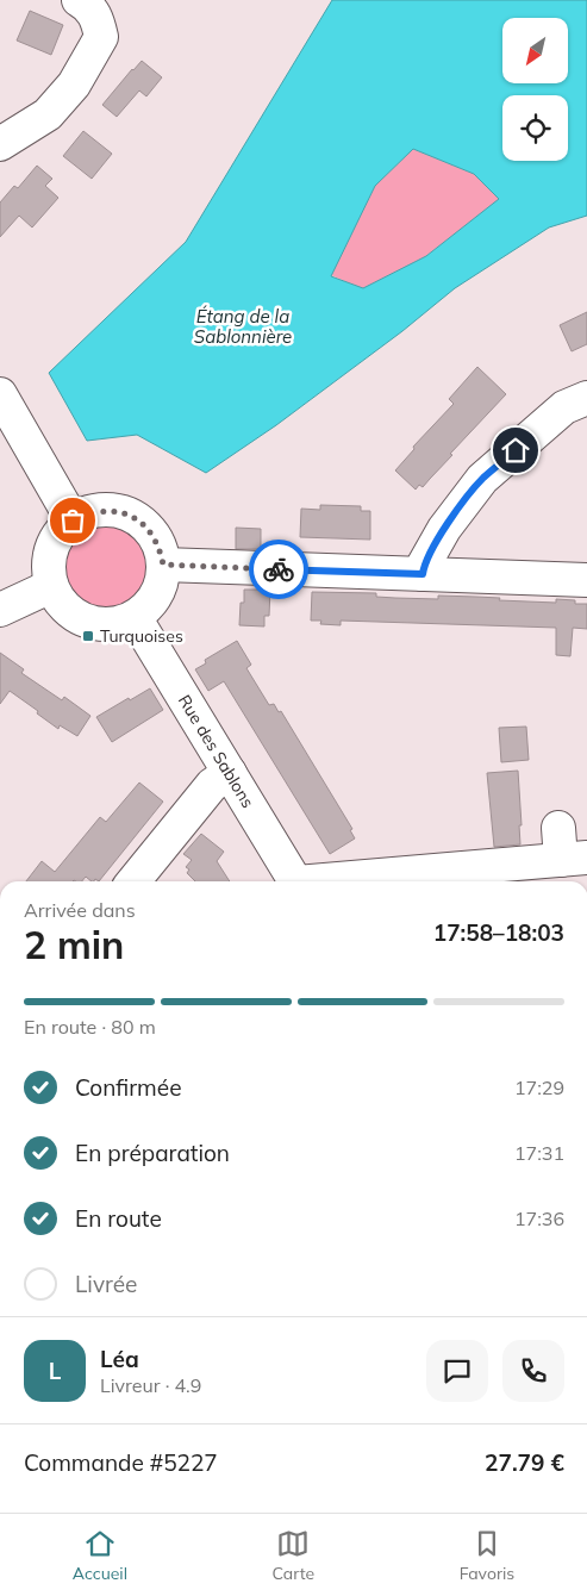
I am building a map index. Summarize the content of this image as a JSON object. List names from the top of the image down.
{
  "streets": {
    "street": ["Rue des Sablons"]
  },
  "water": ["Étang de la Sablonnière"],
  "places": {
    "transit": ["Turquoises"]
  },
  "north": "bottom left",
  "page": {
    "heading": ["2 min", "Arrivée dans", "17:58–18:03"],
    "panel": [
      "Léa",
      "Livreur · 4.9",
      "Commande #5227",
      "27.79 €"
    ],
    "bar": "En route · 80 m",
    "list": [
      ["Confirmée", "17:29"],
      ["En préparation", "17:31"],
      ["En route", "17:36"],
      "Livrée"
    ],
    "round": "L",
    "tabs": ["Accueil", "Carte", "Favoris"]
  }
}
